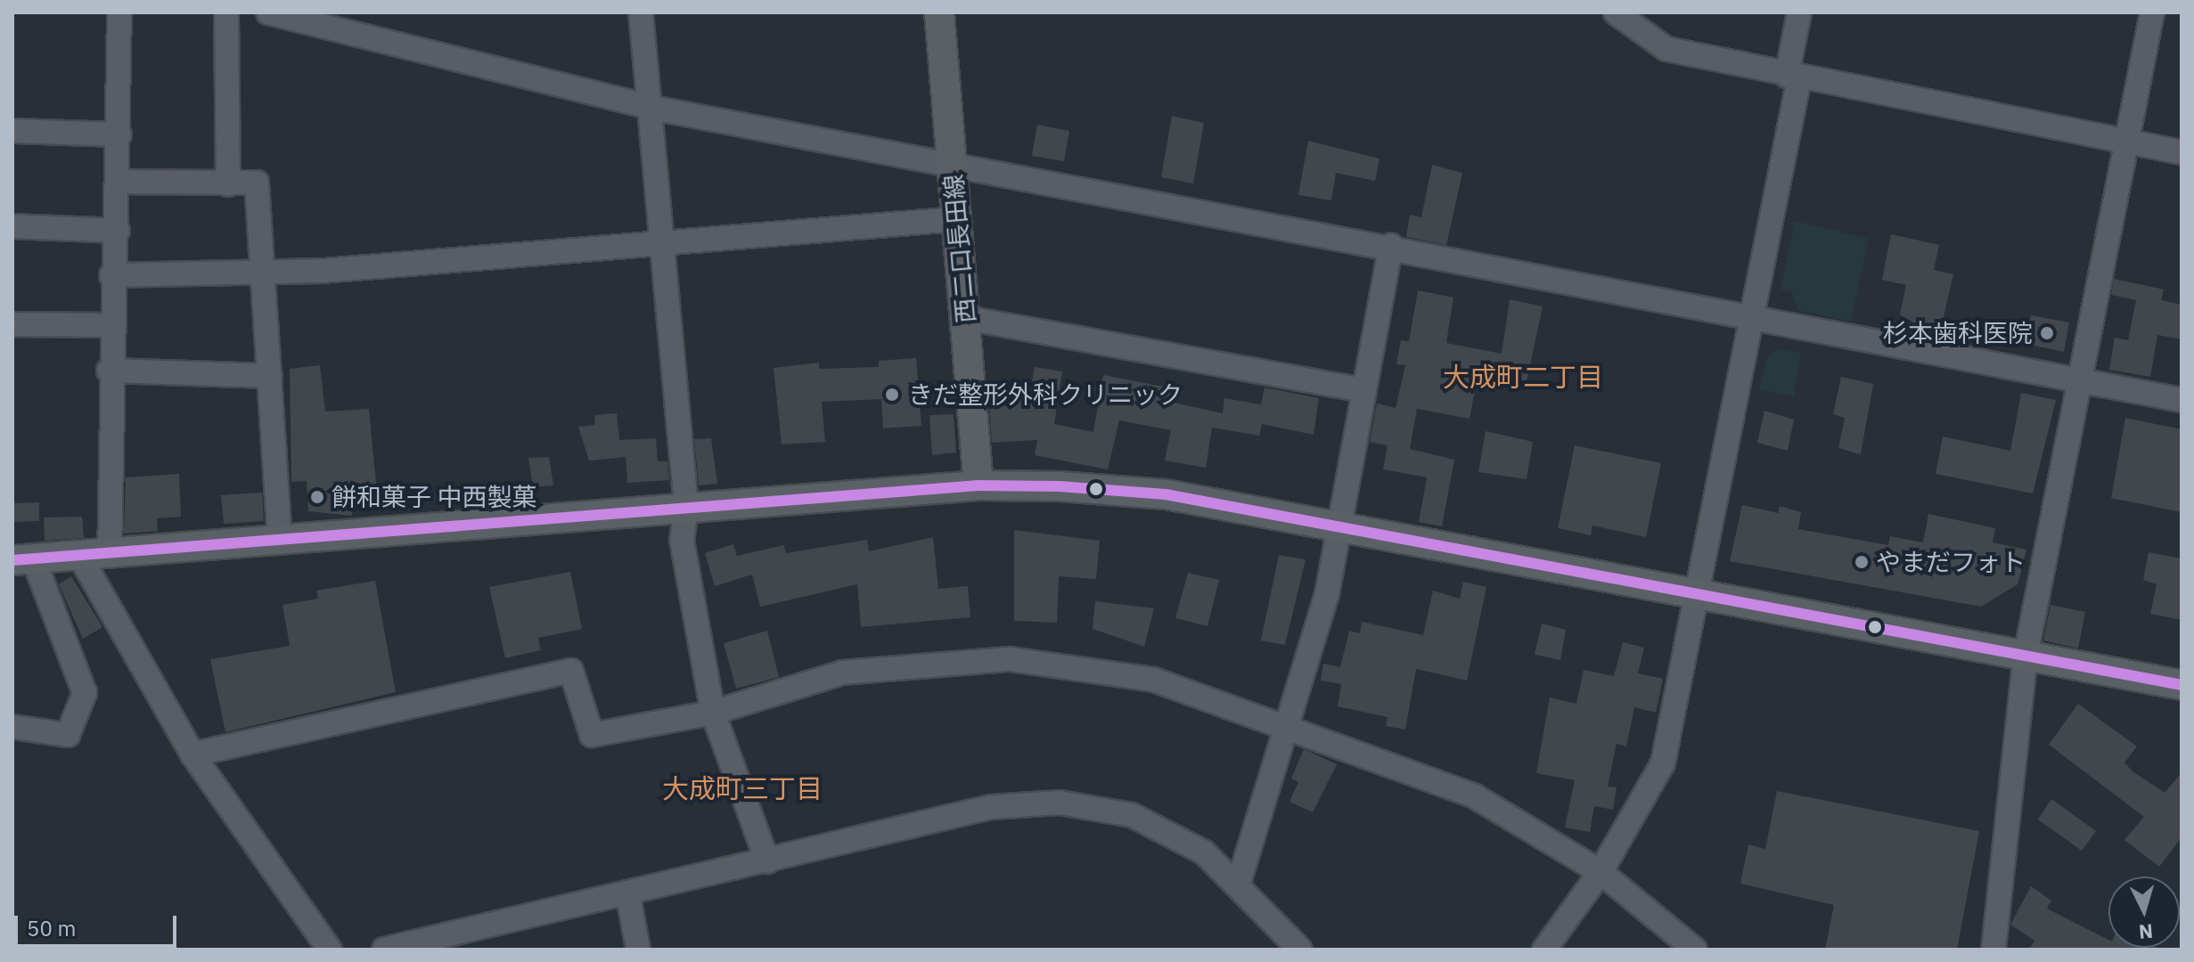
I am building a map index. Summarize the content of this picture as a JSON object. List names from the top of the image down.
{
  "streets": {
    "main road": ["西二口長田線"]
  },
  "districts": ["大成町二丁目", "大成町三丁目"],
  "places": [
    "杉本歯科医院",
    "きだ整形外科クリニック",
    "餅和菓子 中西製菓",
    "やまだフォト"
  ],
  "scale_bar": "50 m",
  "north": "bottom"
}
